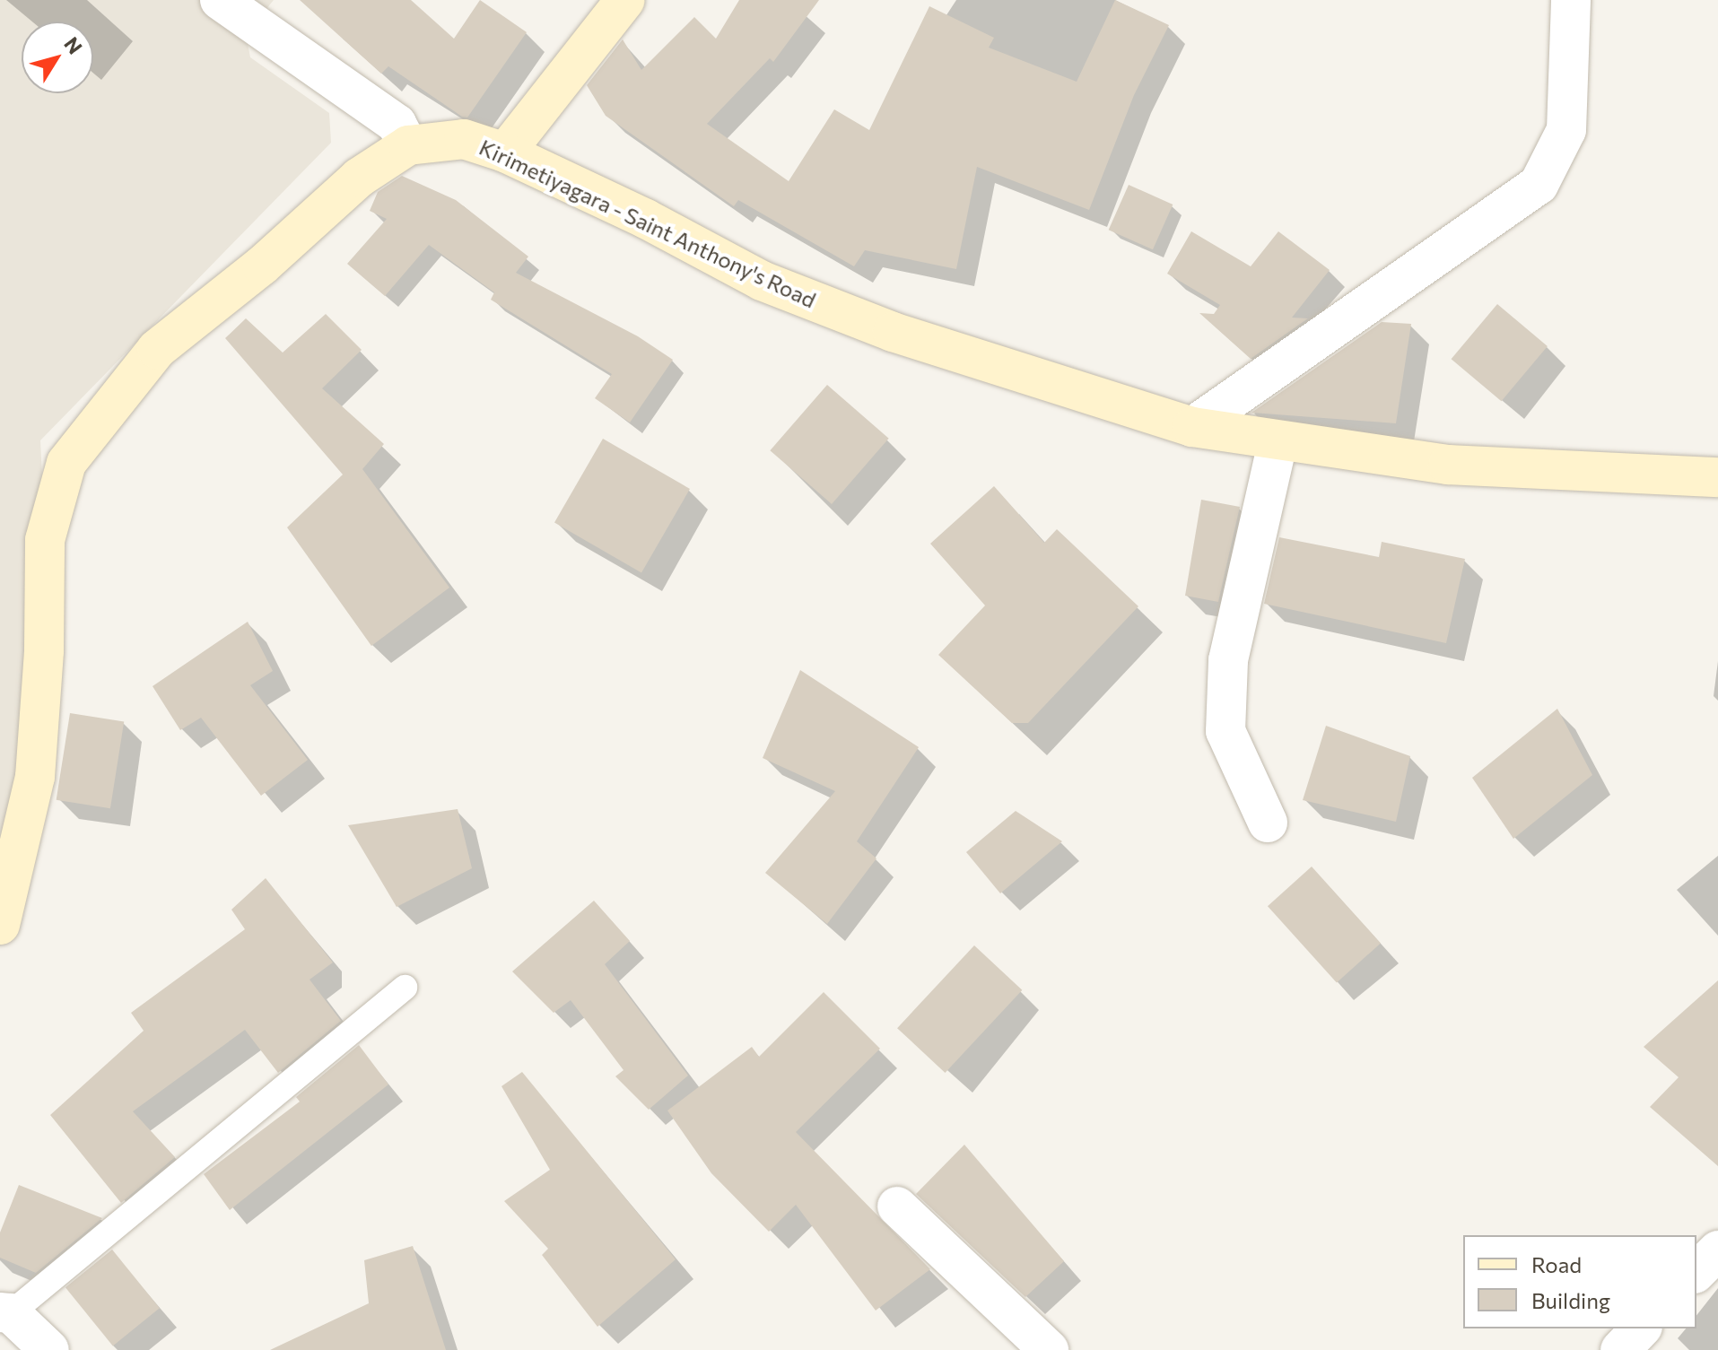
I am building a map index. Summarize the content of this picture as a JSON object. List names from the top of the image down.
{
  "streets": {
    "street": ["Kirimetiyagara - Saint Anthony's Road"]
  },
  "legend": ["Road", "Building"],
  "north": "top right"
}
